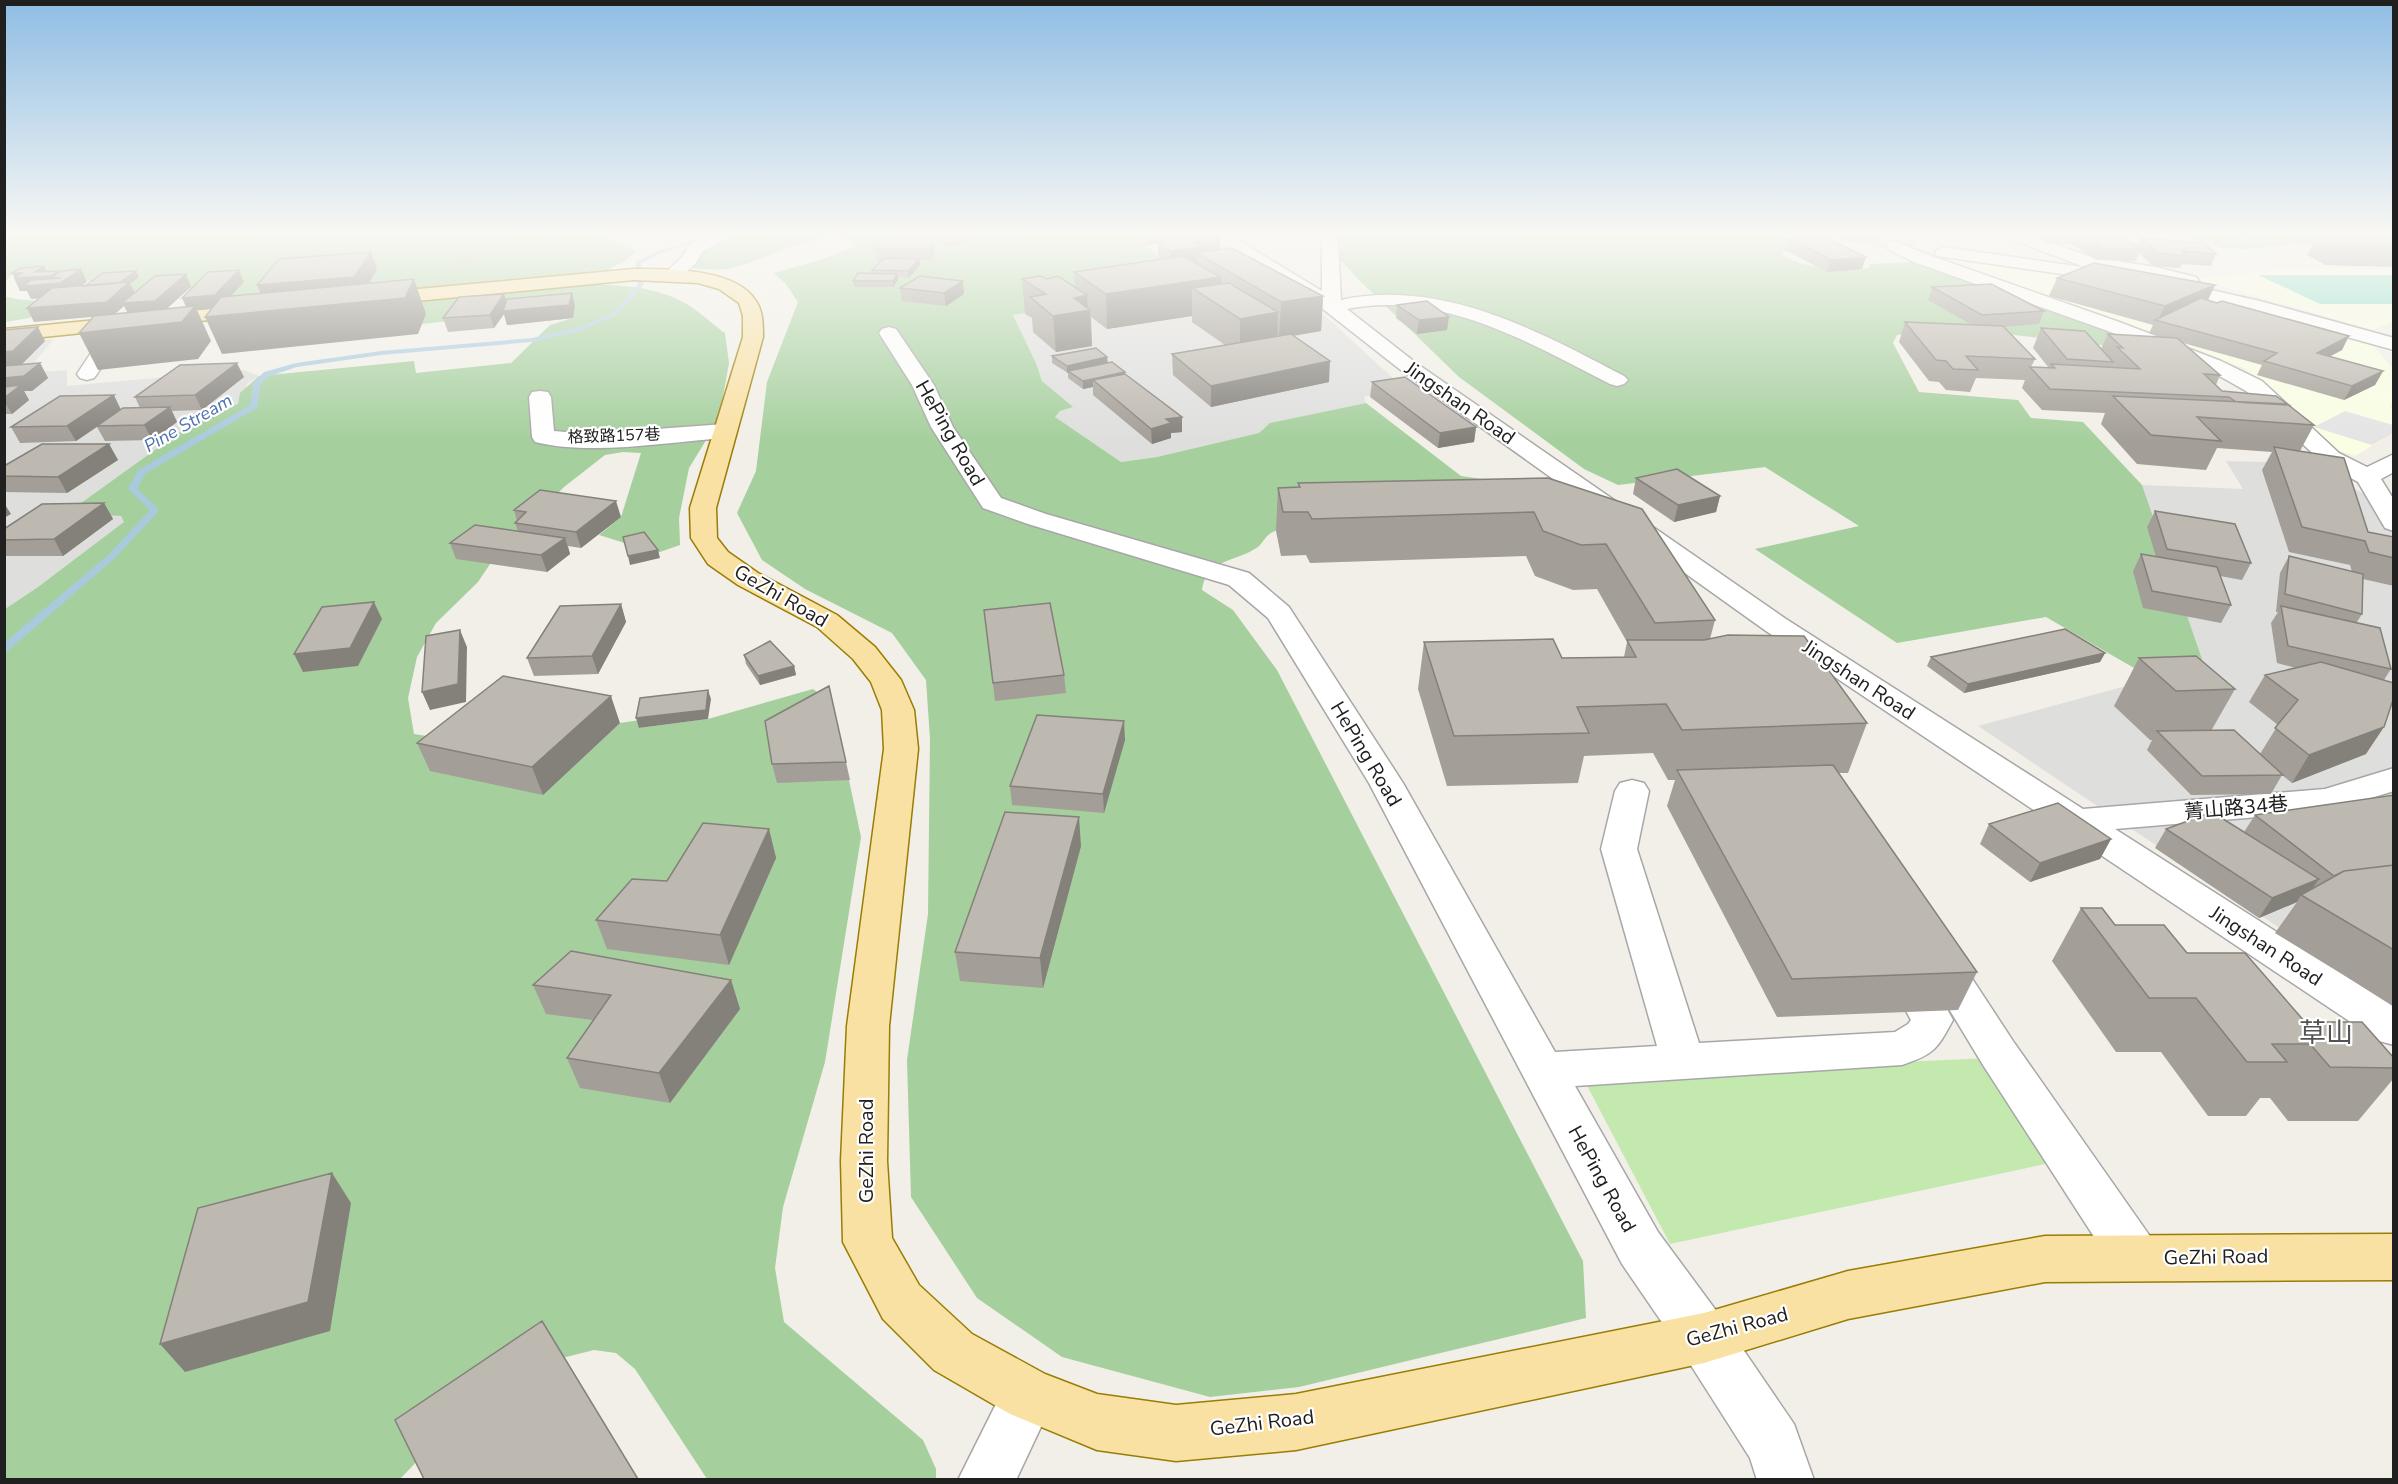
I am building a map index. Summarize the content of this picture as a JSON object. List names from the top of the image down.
{
  "streets": {
    "main road": ["GeZhi Road"],
    "street": [
      "Jingshan Road",
      "HePing Road",
      "格致路157巷",
      "菁山路34巷"
    ]
  },
  "crossings": [
    ["Jingshan Road", "菁山路34巷"],
    ["HePing Road", "GeZhi Road"],
    ["格致路157巷", "GeZhi Road"]
  ],
  "districts": ["草山"],
  "water": ["Pine Stream"]
}
